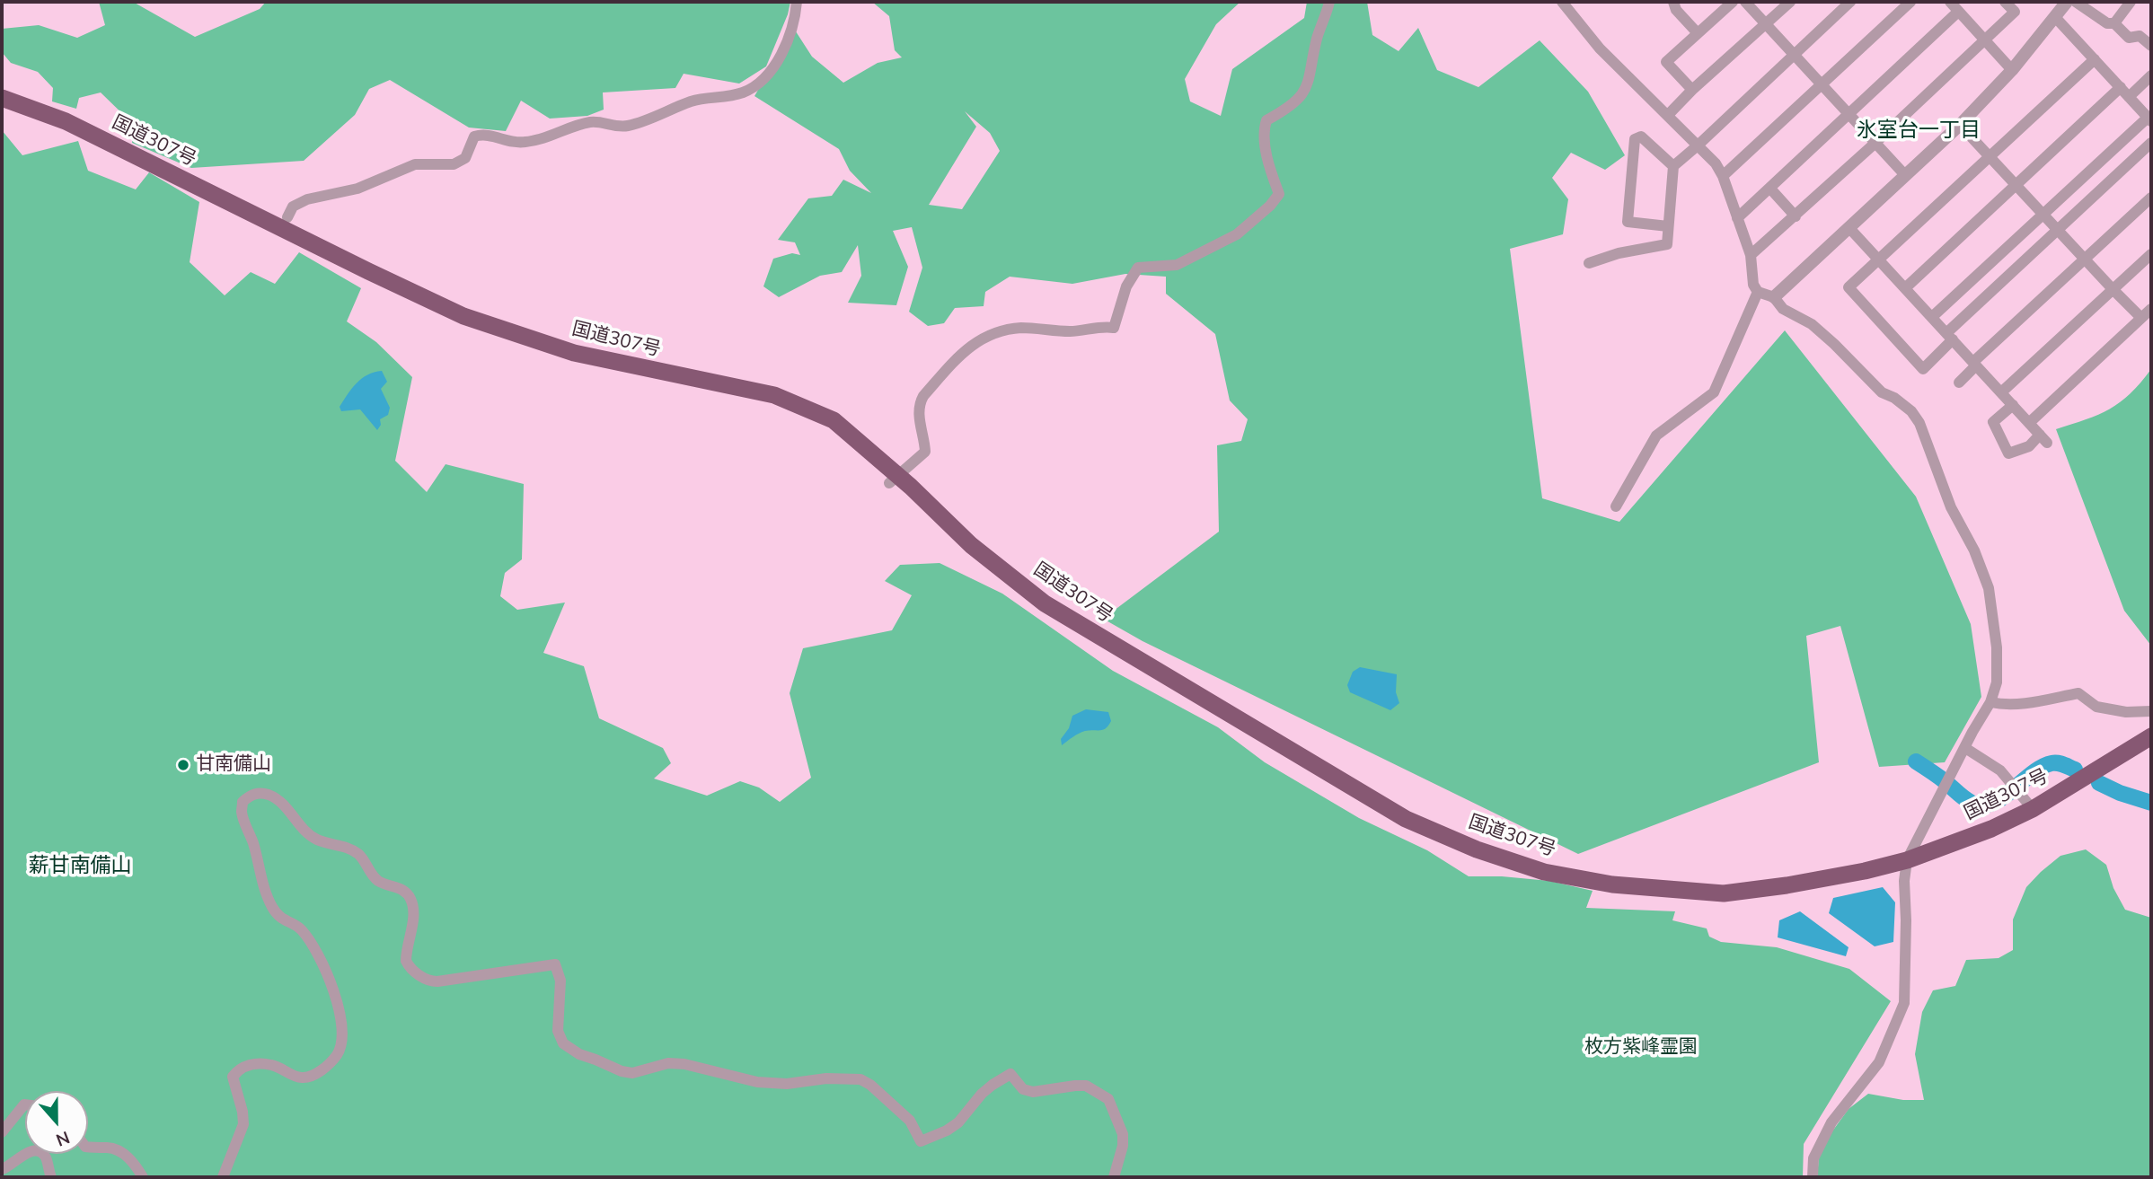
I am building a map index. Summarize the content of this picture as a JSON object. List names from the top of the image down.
{
  "streets": {
    "highway": ["国道307号"]
  },
  "districts": ["氷室台一丁目", "薪甘南備山"],
  "parks": ["枚方紫峰霊園"],
  "places": ["甘南備山"],
  "north": "bottom"
}
